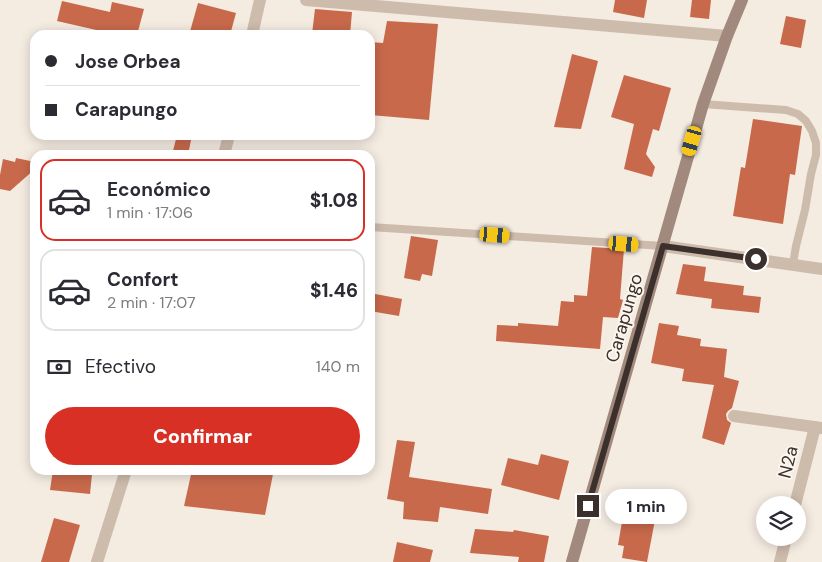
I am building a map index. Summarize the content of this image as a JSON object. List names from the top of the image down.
{
  "streets": {
    "street": ["Carapungo", "N2a"]
  },
  "page": {
    "banner": ["Jose Orbea", "Carapungo"],
    "list": [
      {
        "name": "Económico",
        "note": "1 min · 17:06",
        "value": "$1.08"
      },
      {
        "name": "Confort",
        "note": "2 min · 17:07",
        "value": "$1.46"
      }
    ],
    "pay": ["Efectivo", "140 m"],
    "buttons": "Confirmar",
    "bubble": "1 min"
  }
}
